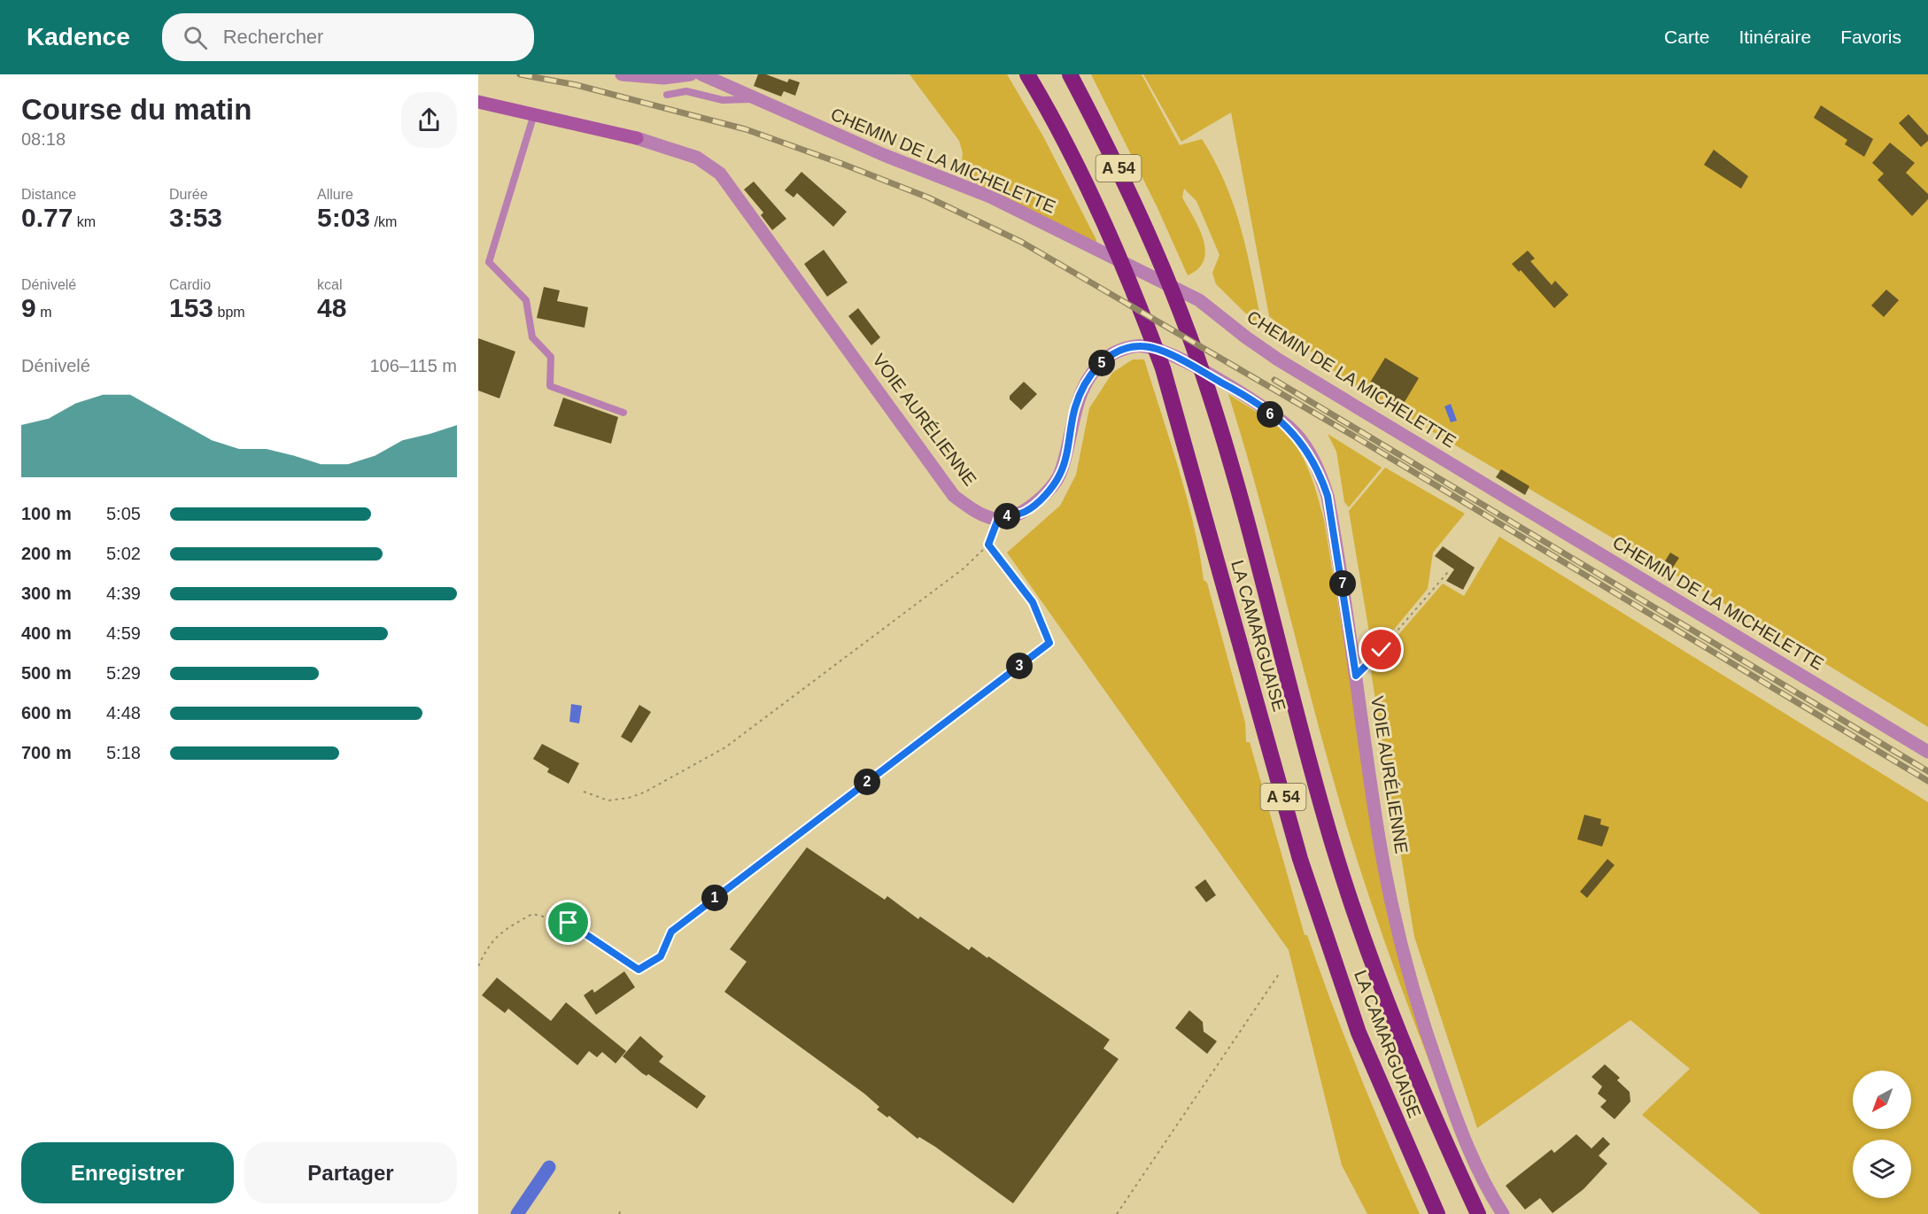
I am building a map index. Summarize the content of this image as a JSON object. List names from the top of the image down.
{
  "streets": {
    "highway": ["A 54", "LA CAMARGUAISE"],
    "street": ["CHEMIN DE LA MICHELETTE", "VOIE AURÉLIENNE"]
  },
  "north": "bottom left",
  "page": {
    "header": "Kadence",
    "search": "Rechercher",
    "nav": ["Carte", "Itinéraire", "Favoris"],
    "heading": ["Course du matin", "08:18"],
    "stats": [
      ["Distance", "0.77 km"],
      ["Durée", "3:53"],
      ["Allure", "5:03 /km"],
      ["Dénivelé", "9 m"],
      ["Cardio", "153 bpm"],
      ["kcal", "48"]
    ],
    "chart": ["Dénivelé", "106–115 m"],
    "pins": [
      "5",
      "6",
      "4",
      "7",
      "3",
      "2",
      "1"
    ],
    "list": [
      {
        "name": "100 m",
        "note": "5:05"
      },
      {
        "name": "200 m",
        "note": "5:02"
      },
      {
        "name": "300 m",
        "note": "4:39"
      },
      {
        "name": "400 m",
        "note": "4:59"
      },
      {
        "name": "500 m",
        "note": "5:29"
      },
      {
        "name": "600 m",
        "note": "4:48"
      },
      {
        "name": "700 m",
        "note": "5:18"
      }
    ],
    "buttons": ["Enregistrer", "Partager"]
  }
}
